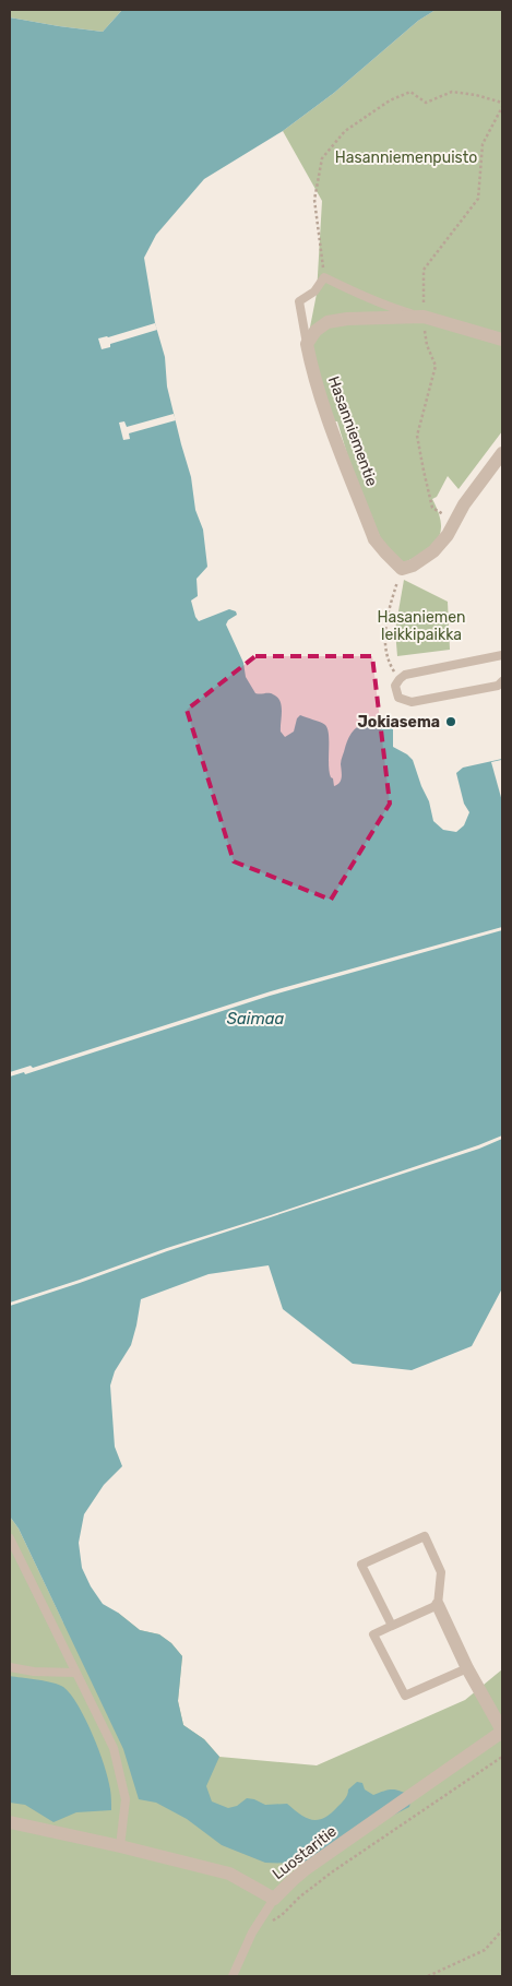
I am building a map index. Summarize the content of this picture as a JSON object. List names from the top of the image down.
{
  "streets": {
    "street": ["Hasanniementie", "Luostaritie"]
  },
  "water": ["Saimaa"],
  "parks": ["Hasanniemenpuisto", "Hasaniemen leikkipaikka"],
  "places": ["Jokiasema"]
}
